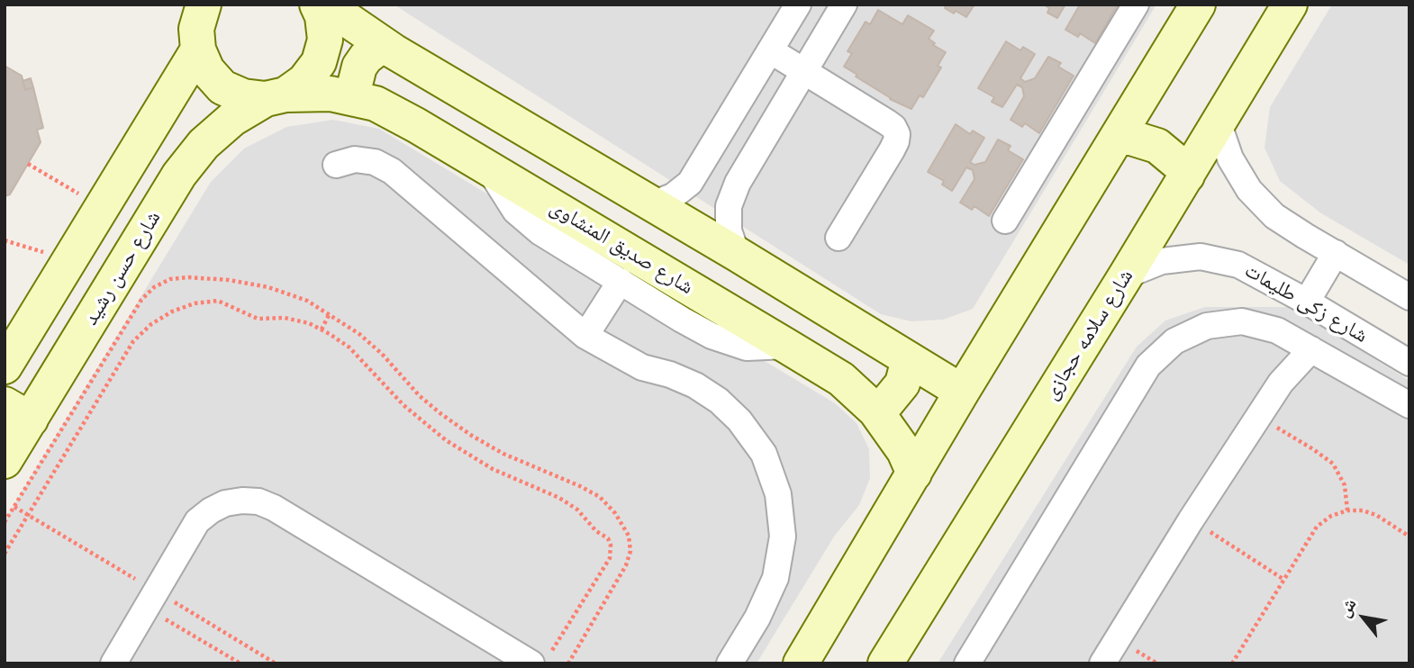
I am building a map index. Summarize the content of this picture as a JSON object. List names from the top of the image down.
{
  "streets": {
    "street": [
      "شارع صديق المنشاوى",
      "شارع حسن رشيد",
      "شارع زكى طليمات",
      "شارع سلامه حجازى"
    ]
  },
  "crossings": [
    ["شارع صديق المنشاوى", "شارع حسن رشيد"],
    ["شارع زكى طليمات", "شارع سلامه حجازى"]
  ],
  "north": "top left"
}
